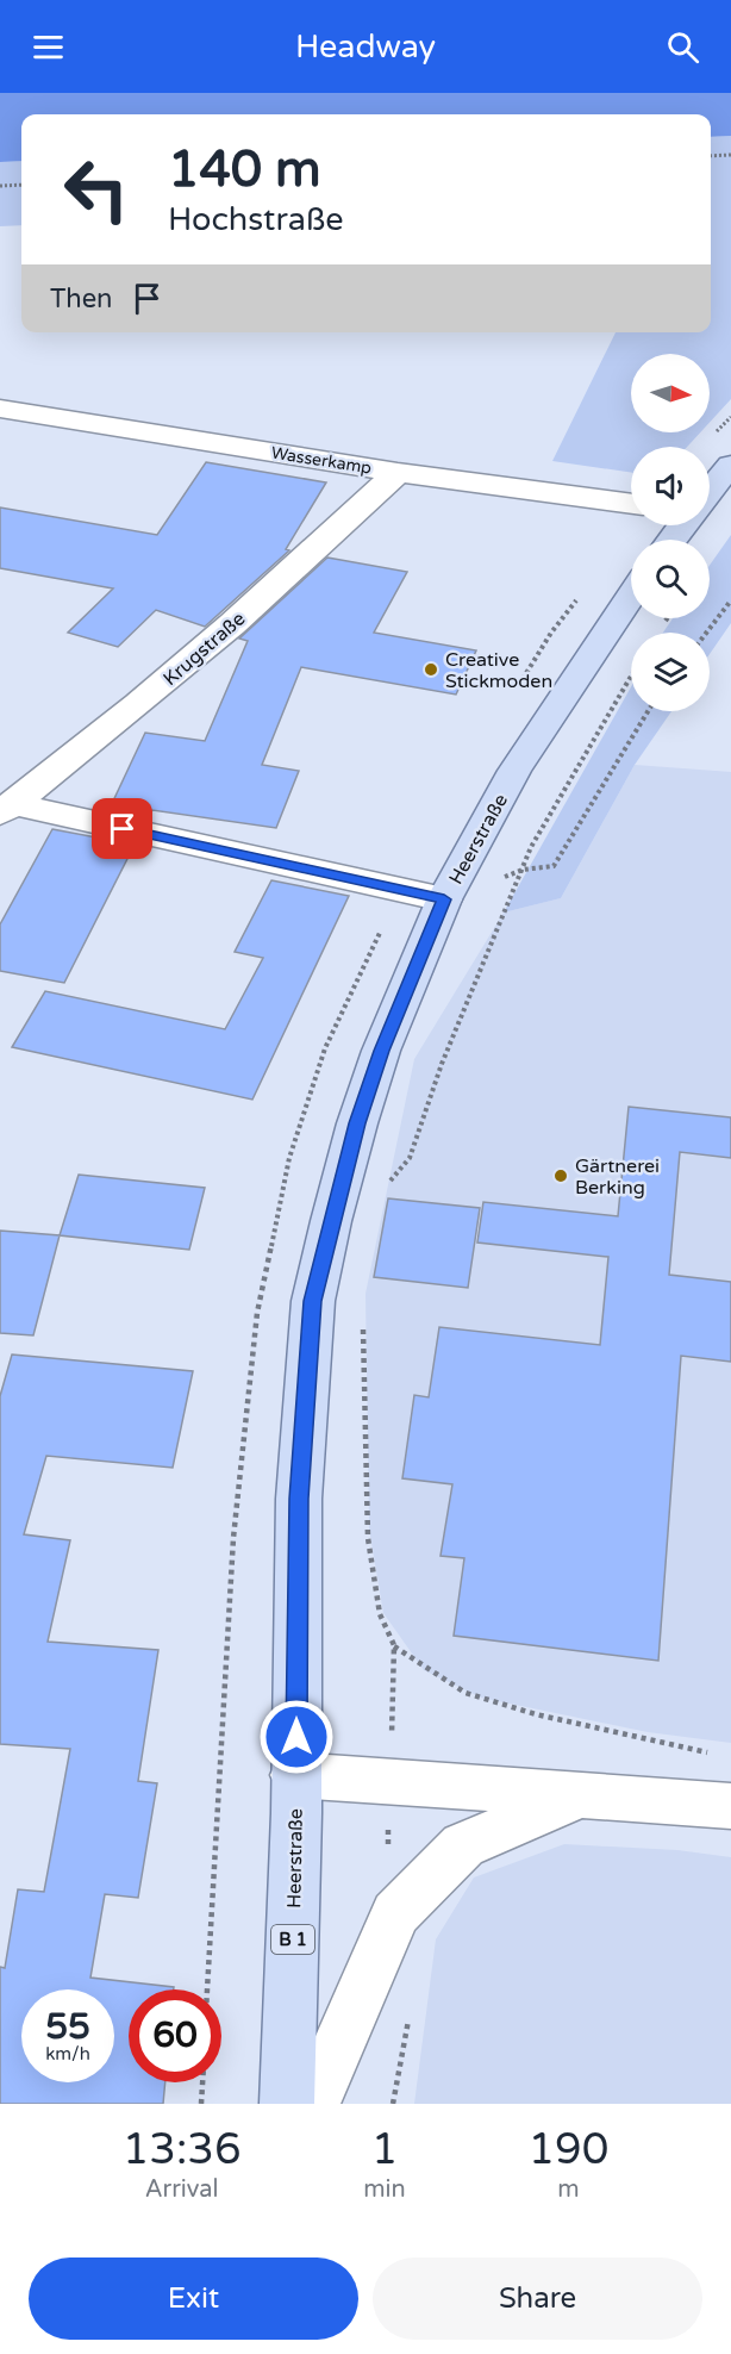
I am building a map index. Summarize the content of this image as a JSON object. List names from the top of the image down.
{
  "streets": {
    "main road": ["Heerstraße", "B 1"],
    "street": ["Wasserkamp", "Krugstraße"]
  },
  "crossings": [
    ["Wasserkamp", "Krugstraße"]
  ],
  "places": ["Creative Stickmoden", "Gärtnerei Berking"],
  "north": "right",
  "page": {
    "header": "Headway",
    "turn": ["140 m", "Hochstraße"],
    "then": "Then",
    "speed": "55 km/h",
    "limit": "60",
    "eta": [
      "13:36",
      "Arrival",
      "1",
      "min",
      "190",
      "m"
    ],
    "buttons": ["Exit", "Share"]
  }
}
